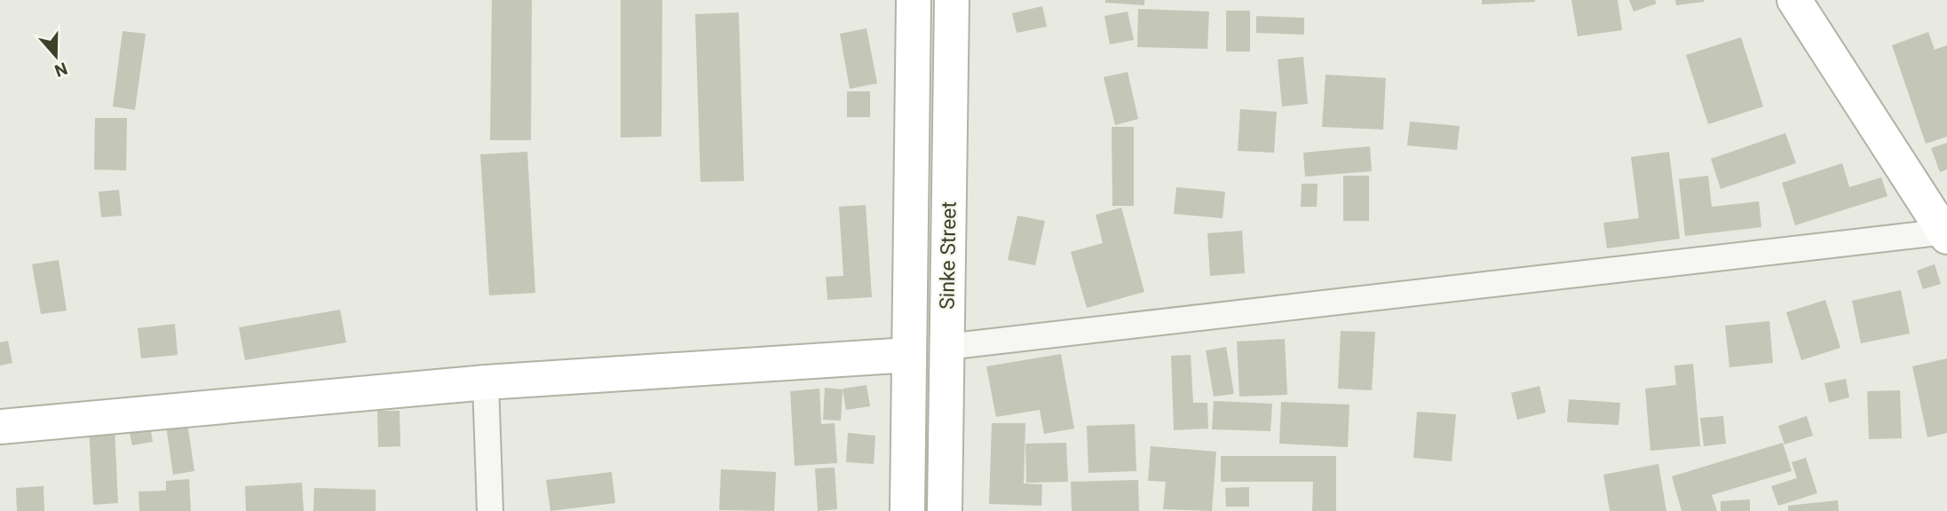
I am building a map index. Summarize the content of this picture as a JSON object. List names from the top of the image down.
{
  "streets": {
    "street": ["Sinke Street"]
  },
  "north": "bottom"
}
